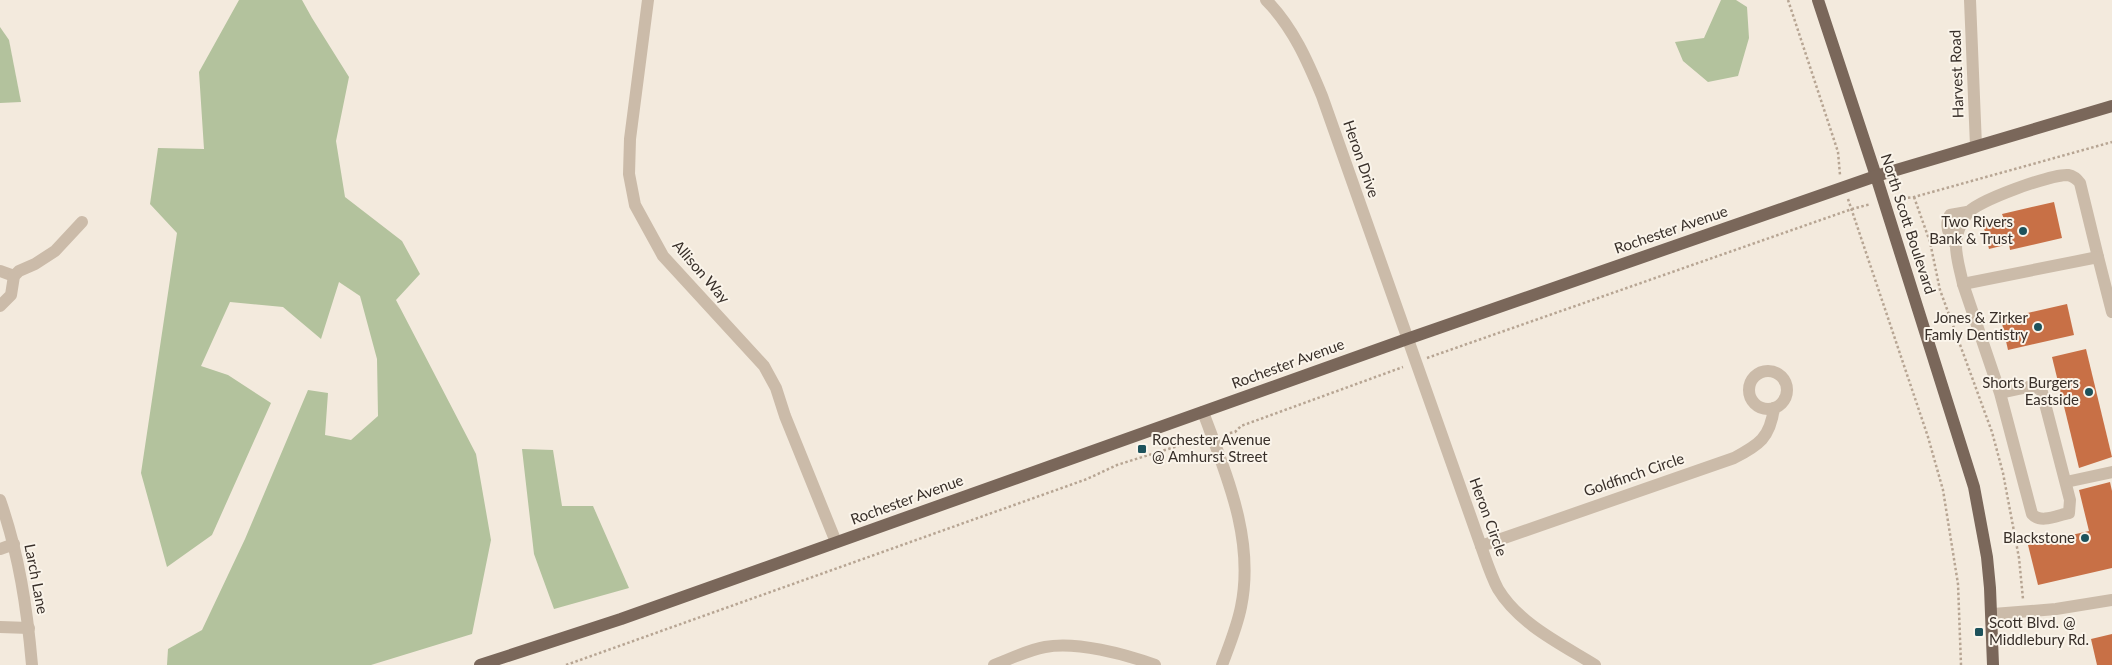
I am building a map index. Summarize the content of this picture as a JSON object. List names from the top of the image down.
{
  "streets": {
    "main road": ["North Scott Boulevard", "Rochester Avenue"],
    "street": [
      "Harvest Road",
      "Heron Drive",
      "Allison Way",
      "Goldfinch Circle",
      "Heron Circle",
      "Larch Lane"
    ]
  },
  "crossings": [
    ["Harvest Road", "Rochester Avenue"],
    ["Heron Drive", "Rochester Avenue"],
    ["Heron Drive", "Heron Circle"],
    ["North Scott Boulevard", "Rochester Avenue"],
    ["Rochester Avenue", "Allison Way"],
    ["Rochester Avenue", "Heron Circle"],
    ["Goldfinch Circle", "Heron Circle"]
  ],
  "places": {
    "other": [
      "Two Rivers Bank & Trust",
      "Jones & Zirker Famly Dentistry",
      "Shorts Burgers Eastside",
      "Blackstone"
    ],
    "transit": ["Rochester Avenue @ Amhurst Street", "Scott Blvd. @ Middlebury Rd."]
  }
}
